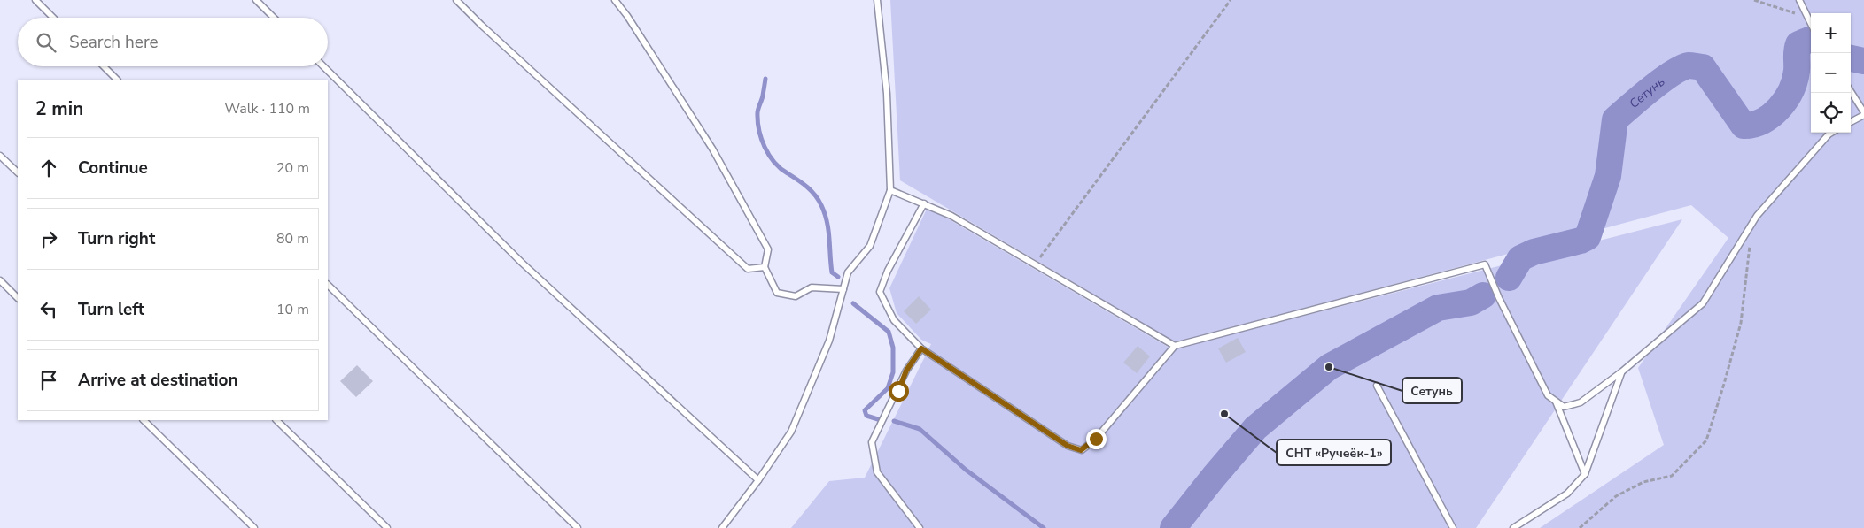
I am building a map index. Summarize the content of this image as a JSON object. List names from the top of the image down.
{
  "water": ["Сетунь"],
  "places": ["Сетунь", "СНТ «Ручеёк-1»"],
  "page": {
    "map_buttons": ["+", "−"],
    "search": "Search here",
    "heading": ["2 min", "Walk · 110 m"],
    "list": [
      ["Continue", "20 m"],
      ["Turn right", "80 m"],
      ["Turn left", "10 m"],
      "Arrive at destination"
    ]
  }
}
